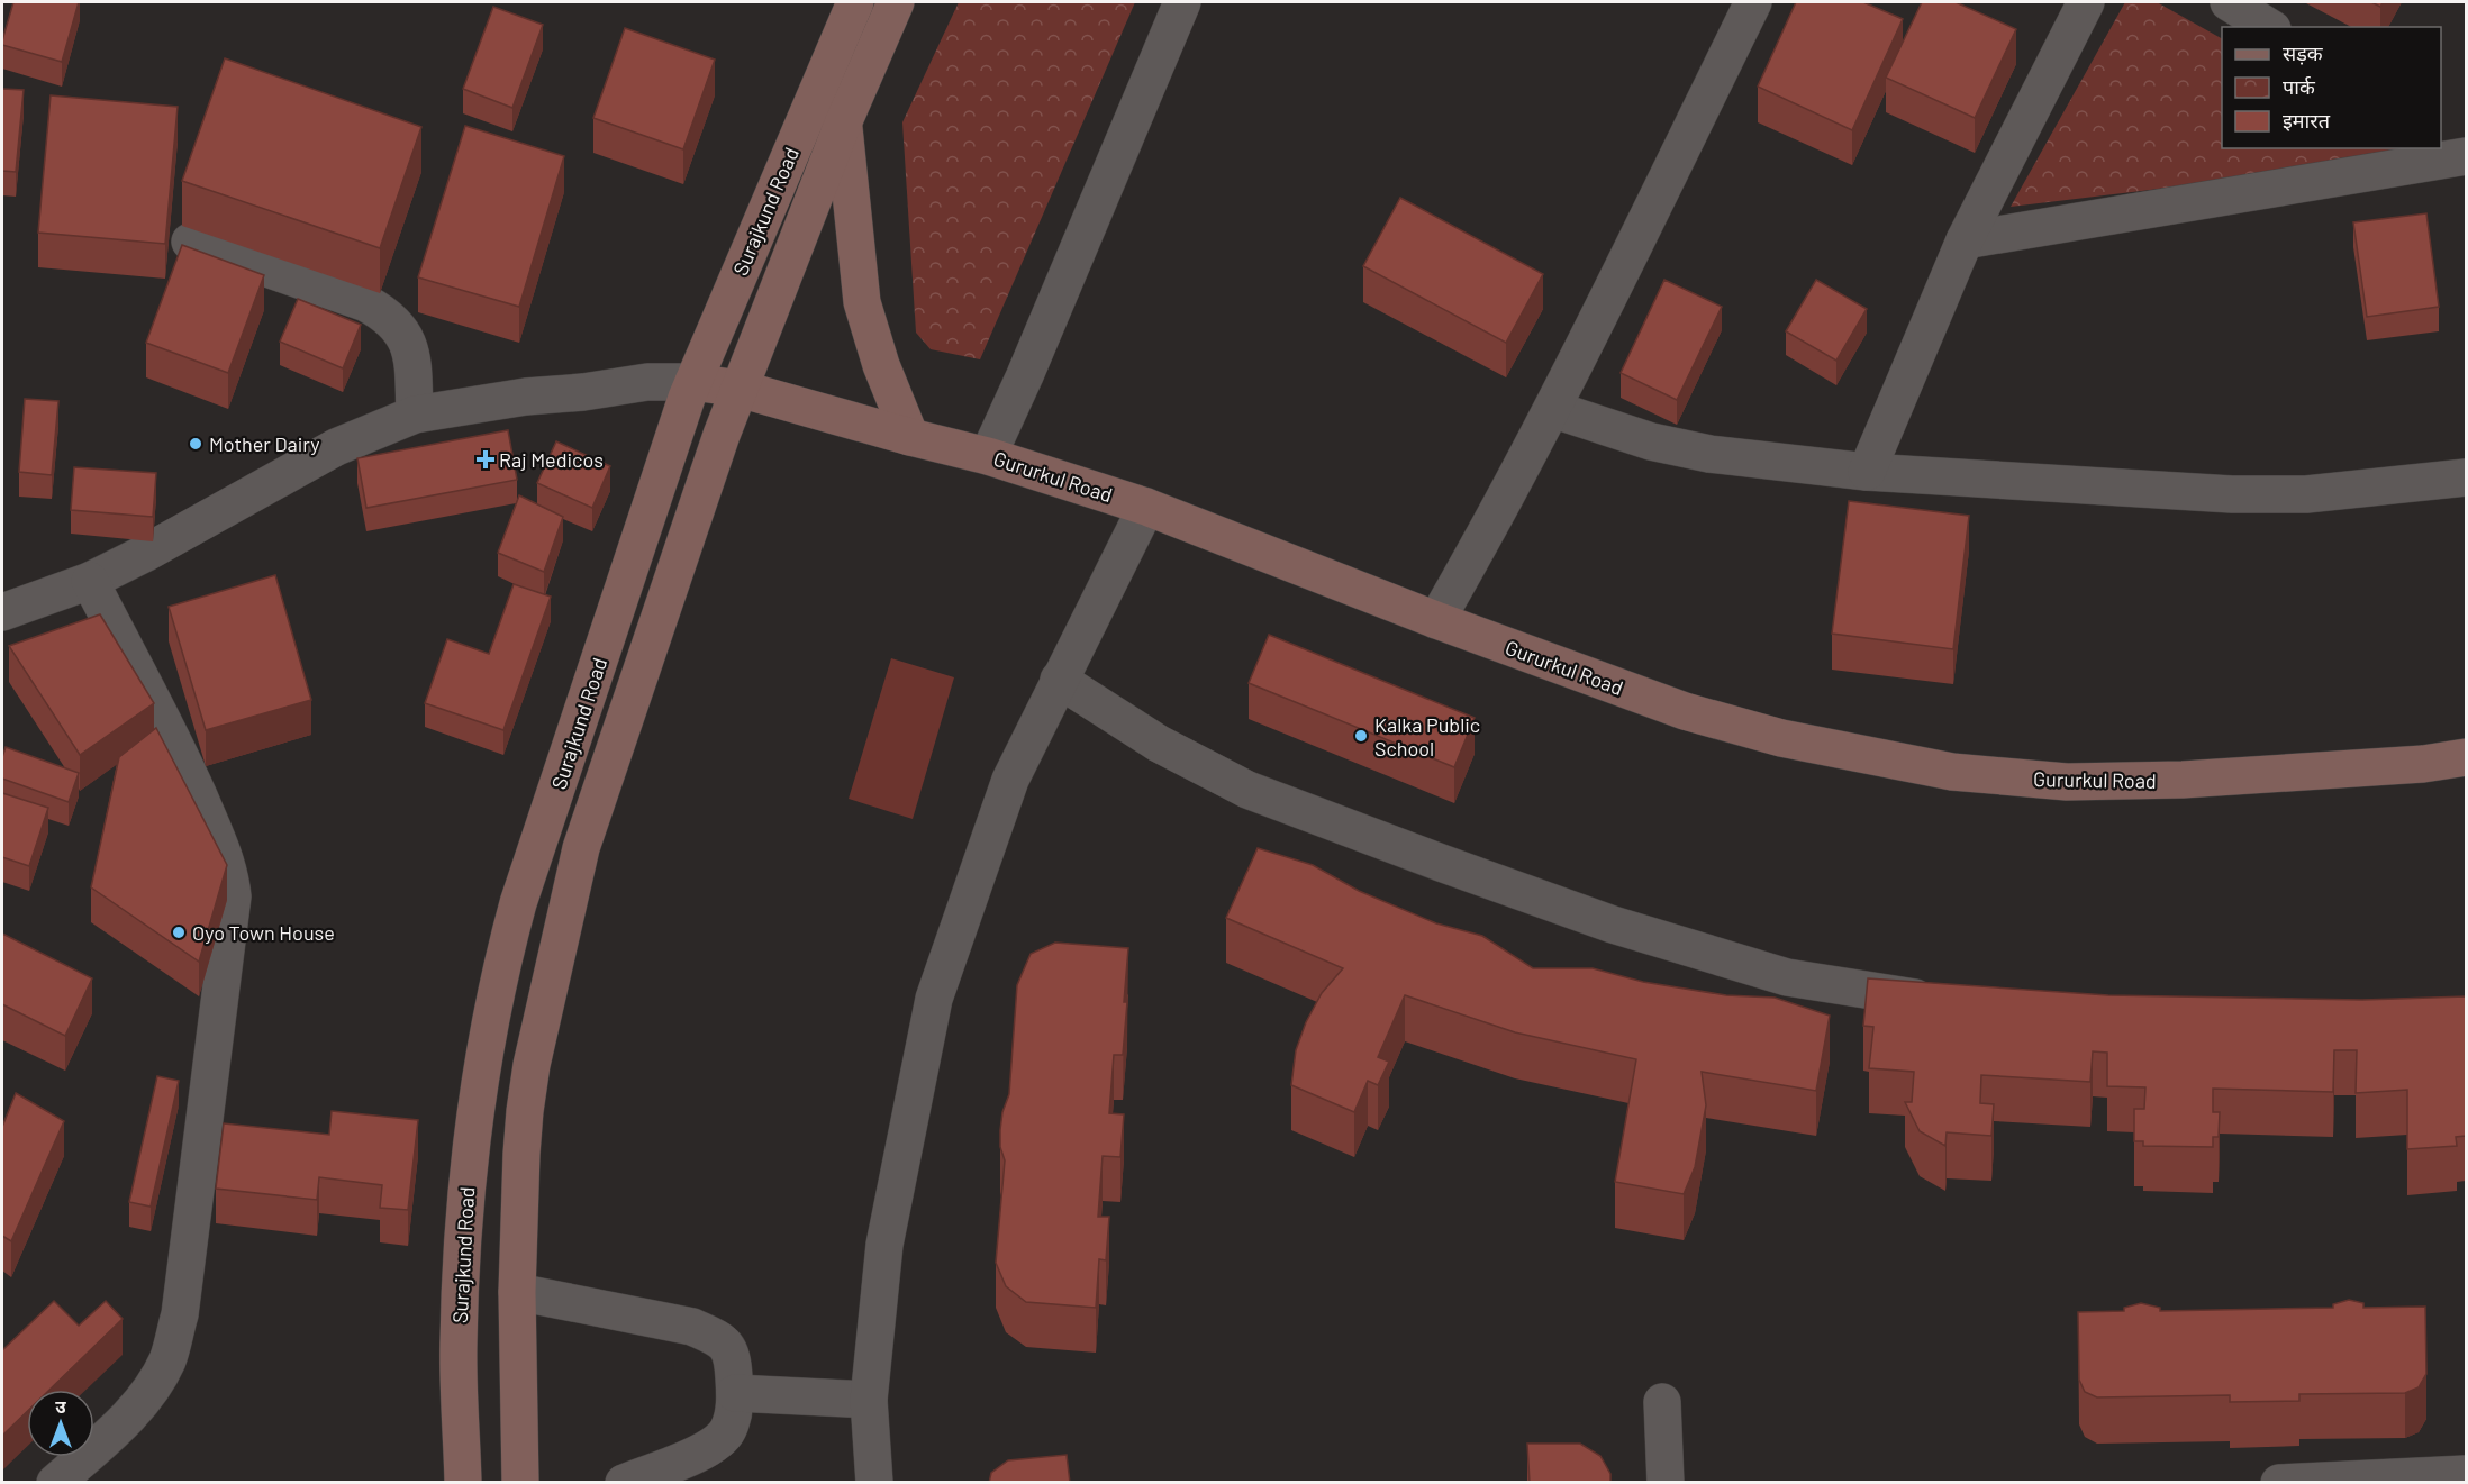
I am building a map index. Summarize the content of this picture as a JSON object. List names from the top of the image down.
{
  "streets": {
    "main road": ["Surajkund Road", "Gururkul Road"]
  },
  "crossings": [
    ["Surajkund Road", "Gururkul Road"]
  ],
  "places": {
    "other": ["Mother Dairy", "Kalka Public School", "Oyo Town House"],
    "health": ["Raj Medicos"]
  },
  "legend": ["सड़क", "पार्क", "इमारत"],
  "north": "top"
}
